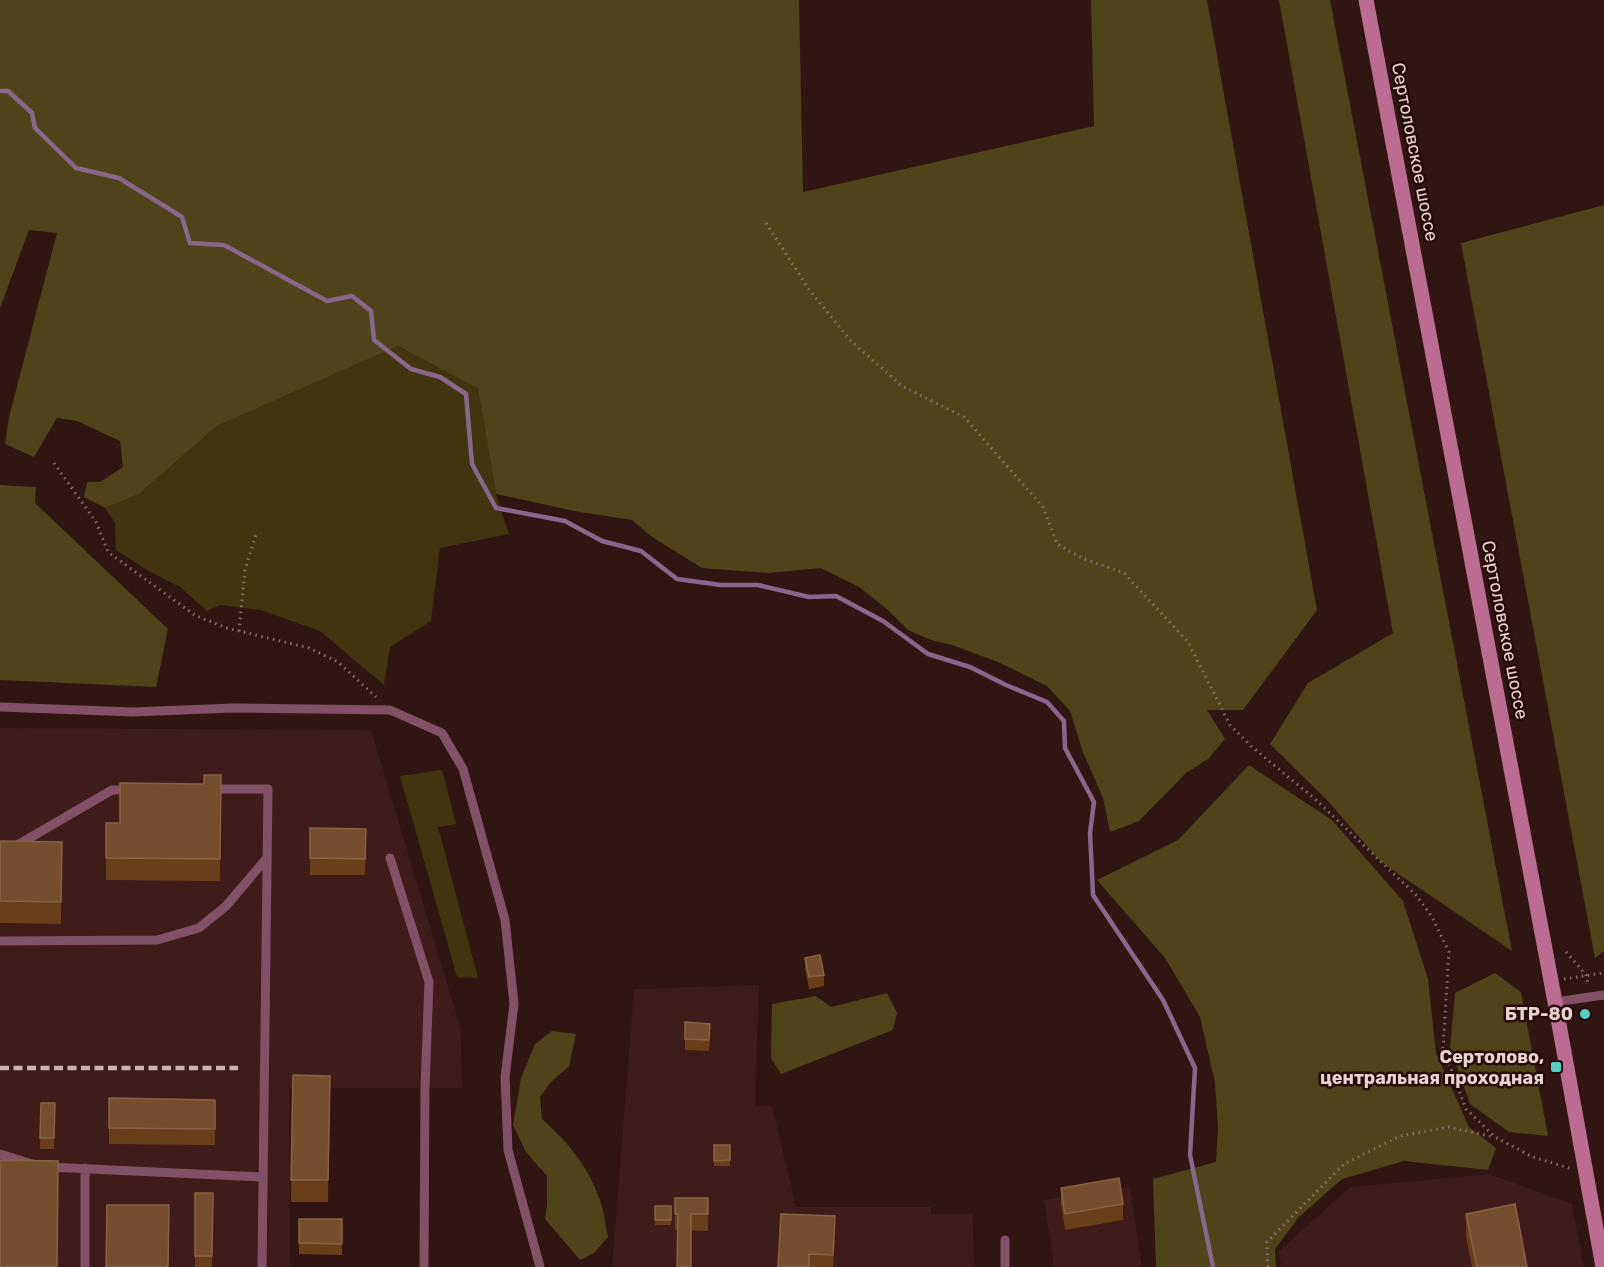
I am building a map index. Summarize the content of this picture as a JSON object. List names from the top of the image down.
{
  "streets": {
    "main road": ["Сертоловское шоссе"]
  },
  "places": {
    "other": ["БТР-80"],
    "transit": ["Сертолово, центральная проходная"]
  }
}
